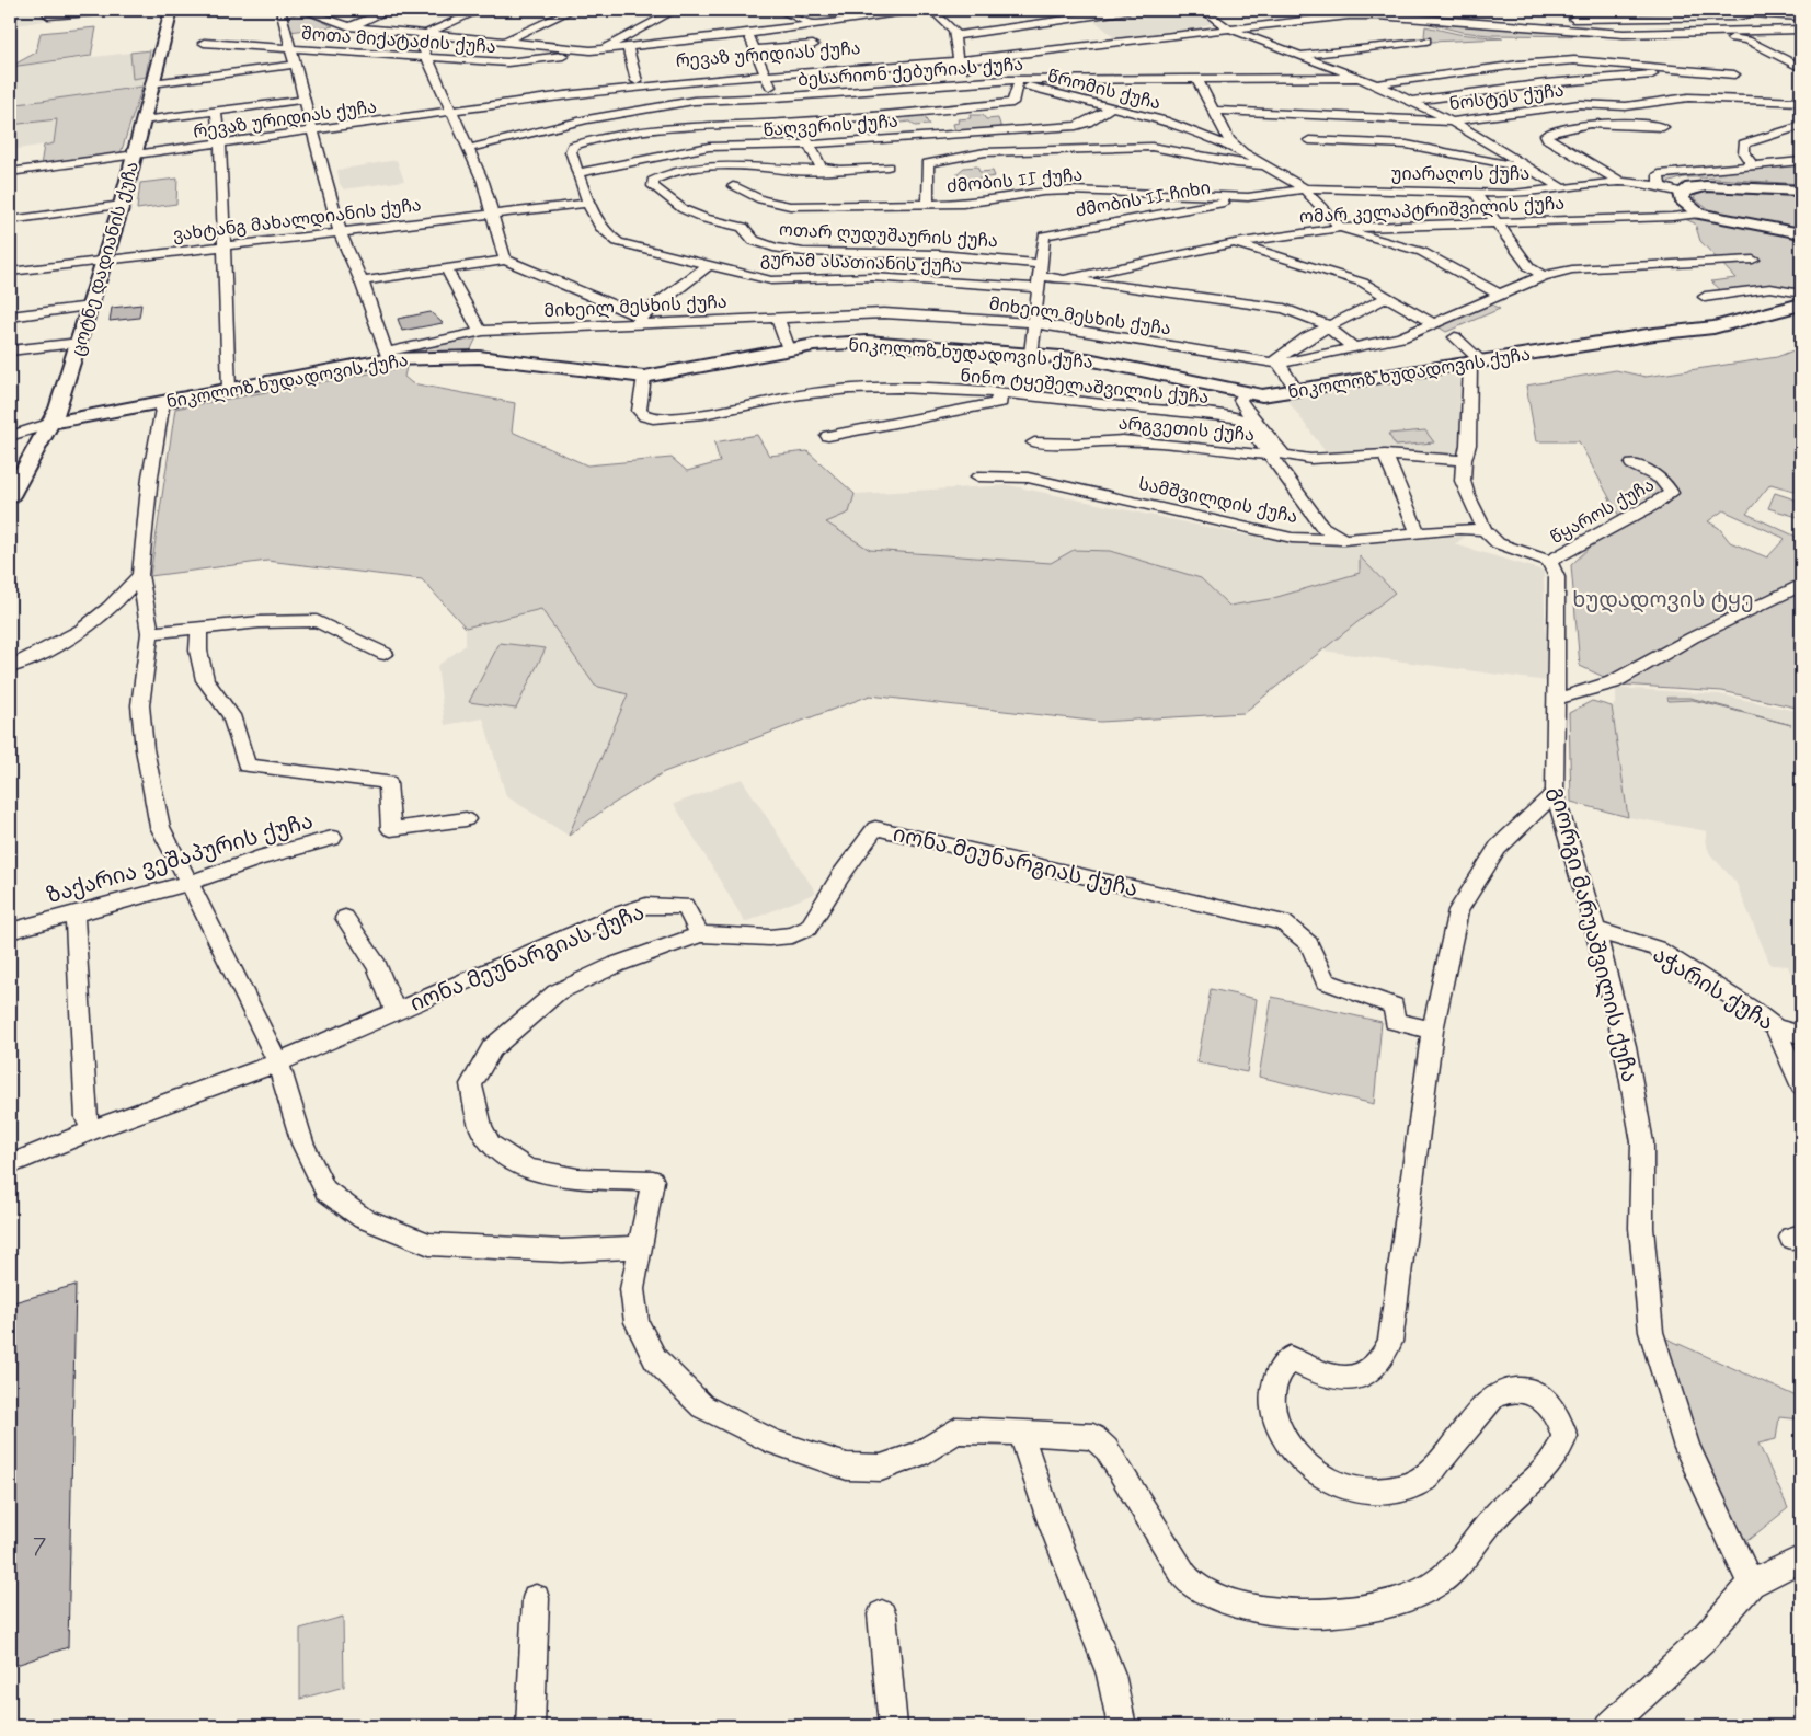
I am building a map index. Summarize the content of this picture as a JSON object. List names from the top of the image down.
{
  "streets": {
    "main road": ["ცოტნე დადიანის ქუჩა", "ნიკოლოზ ხუდადოვის ქუჩა"],
    "street": [
      "შოთა მიქატაძის ქუჩა",
      "რევაზ ურიდიას ქუჩა",
      "ბესარიონ ქებურიას ქუჩა",
      "წრომის ქუჩა",
      "ნოსტეს ქუჩა",
      "წაღვერის ქუჩა",
      "უიარაღოს ქუჩა",
      "ძმობის II ქუჩა",
      "ძმობის II ჩიხი",
      "ომარ კელაპტრიშვილის ქუჩა",
      "ვახტანგ მახალდიანის ქუჩა",
      "ოთარ ღუდუშაურის ქუჩა",
      "გურამ ასათიანის ქუჩა",
      "მიხეილ მესხის ქუჩა",
      "ნინო ტყეშელაშვილის ქუჩა",
      "არგვეთის ქუჩა",
      "სამშვილდის ქუჩა",
      "წყაროს ქუჩა",
      "ზაქარია ვეშაპურის ქუჩა",
      "იონა მეუნარგიას ქუჩა",
      "გიორგი მარუაშვილის ქუჩა",
      "აჭარის ქუჩა"
    ]
  },
  "crossings": [
    ["რევაზ ურიდიას ქუჩა", "წრომის ქუჩა"],
    ["რევაზ ურიდიას ქუჩა", "ცოტნე დადიანის ქუჩა"],
    ["ბესარიონ ქებურიას ქუჩა", "წრომის ქუჩა"],
    ["წრომის ქუჩა", "წაღვერის ქუჩა"],
    ["წრომის ქუჩა", "უიარაღოს ქუჩა"],
    ["წრომის ქუჩა", "ძმობის II ქუჩა"],
    ["წრომის ქუჩა", "ომარ კელაპტრიშვილის ქუჩა"],
    ["წაღვერის ქუჩა", "გურამ ასათიანის ქუჩა"],
    ["უიარაღოს ქუჩა", "ძმობის II ქუჩა"],
    ["ძმობის II ქუჩა", "ძმობის II ჩიხი"],
    ["ძმობის II ჩიხი", "ომარ კელაპტრიშვილის ქუჩა"],
    ["ძმობის II ჩიხი", "ოთარ ღუდუშაურის ქუჩა"],
    ["ძმობის II ჩიხი", "გურამ ასათიანის ქუჩა"],
    ["ომარ კელაპტრიშვილის ქუჩა", "ოთარ ღუდუშაურის ქუჩა"],
    ["ომარ კელაპტრიშვილის ქუჩა", "გურამ ასათიანის ქუჩა"],
    ["ვახტანგ მახალდიანის ქუჩა", "ცოტნე დადიანის ქუჩა"],
    ["ვახტანგ მახალდიანის ქუჩა", "გურამ ასათიანის ქუჩა"],
    ["ოთარ ღუდუშაურის ქუჩა", "გურამ ასათიანის ქუჩა"],
    ["ცოტნე დადიანის ქუჩა", "ნიკოლოზ ხუდადოვის ქუჩა"],
    ["მიხეილ მესხის ქუჩა", "ნიკოლოზ ხუდადოვის ქუჩა"],
    ["ნიკოლოზ ხუდადოვის ქუჩა", "ნინო ტყეშელაშვილის ქუჩა"],
    ["ნიკოლოზ ხუდადოვის ქუჩა", "წყაროს ქუჩა"],
    ["ნინო ტყეშელაშვილის ქუჩა", "არგვეთის ქუჩა"],
    ["ნინო ტყეშელაშვილის ქუჩა", "სამშვილდის ქუჩა"],
    ["სამშვილდის ქუჩა", "წყაროს ქუჩა"],
    ["წყაროს ქუჩა", "გიორგი მარუაშვილის ქუჩა"],
    ["გიორგი მარუაშვილის ქუჩა", "აჭარის ქუჩა"]
  ],
  "parks": ["ხუდადოვის ტყე"],
  "house_numbers": ["7"]
}
